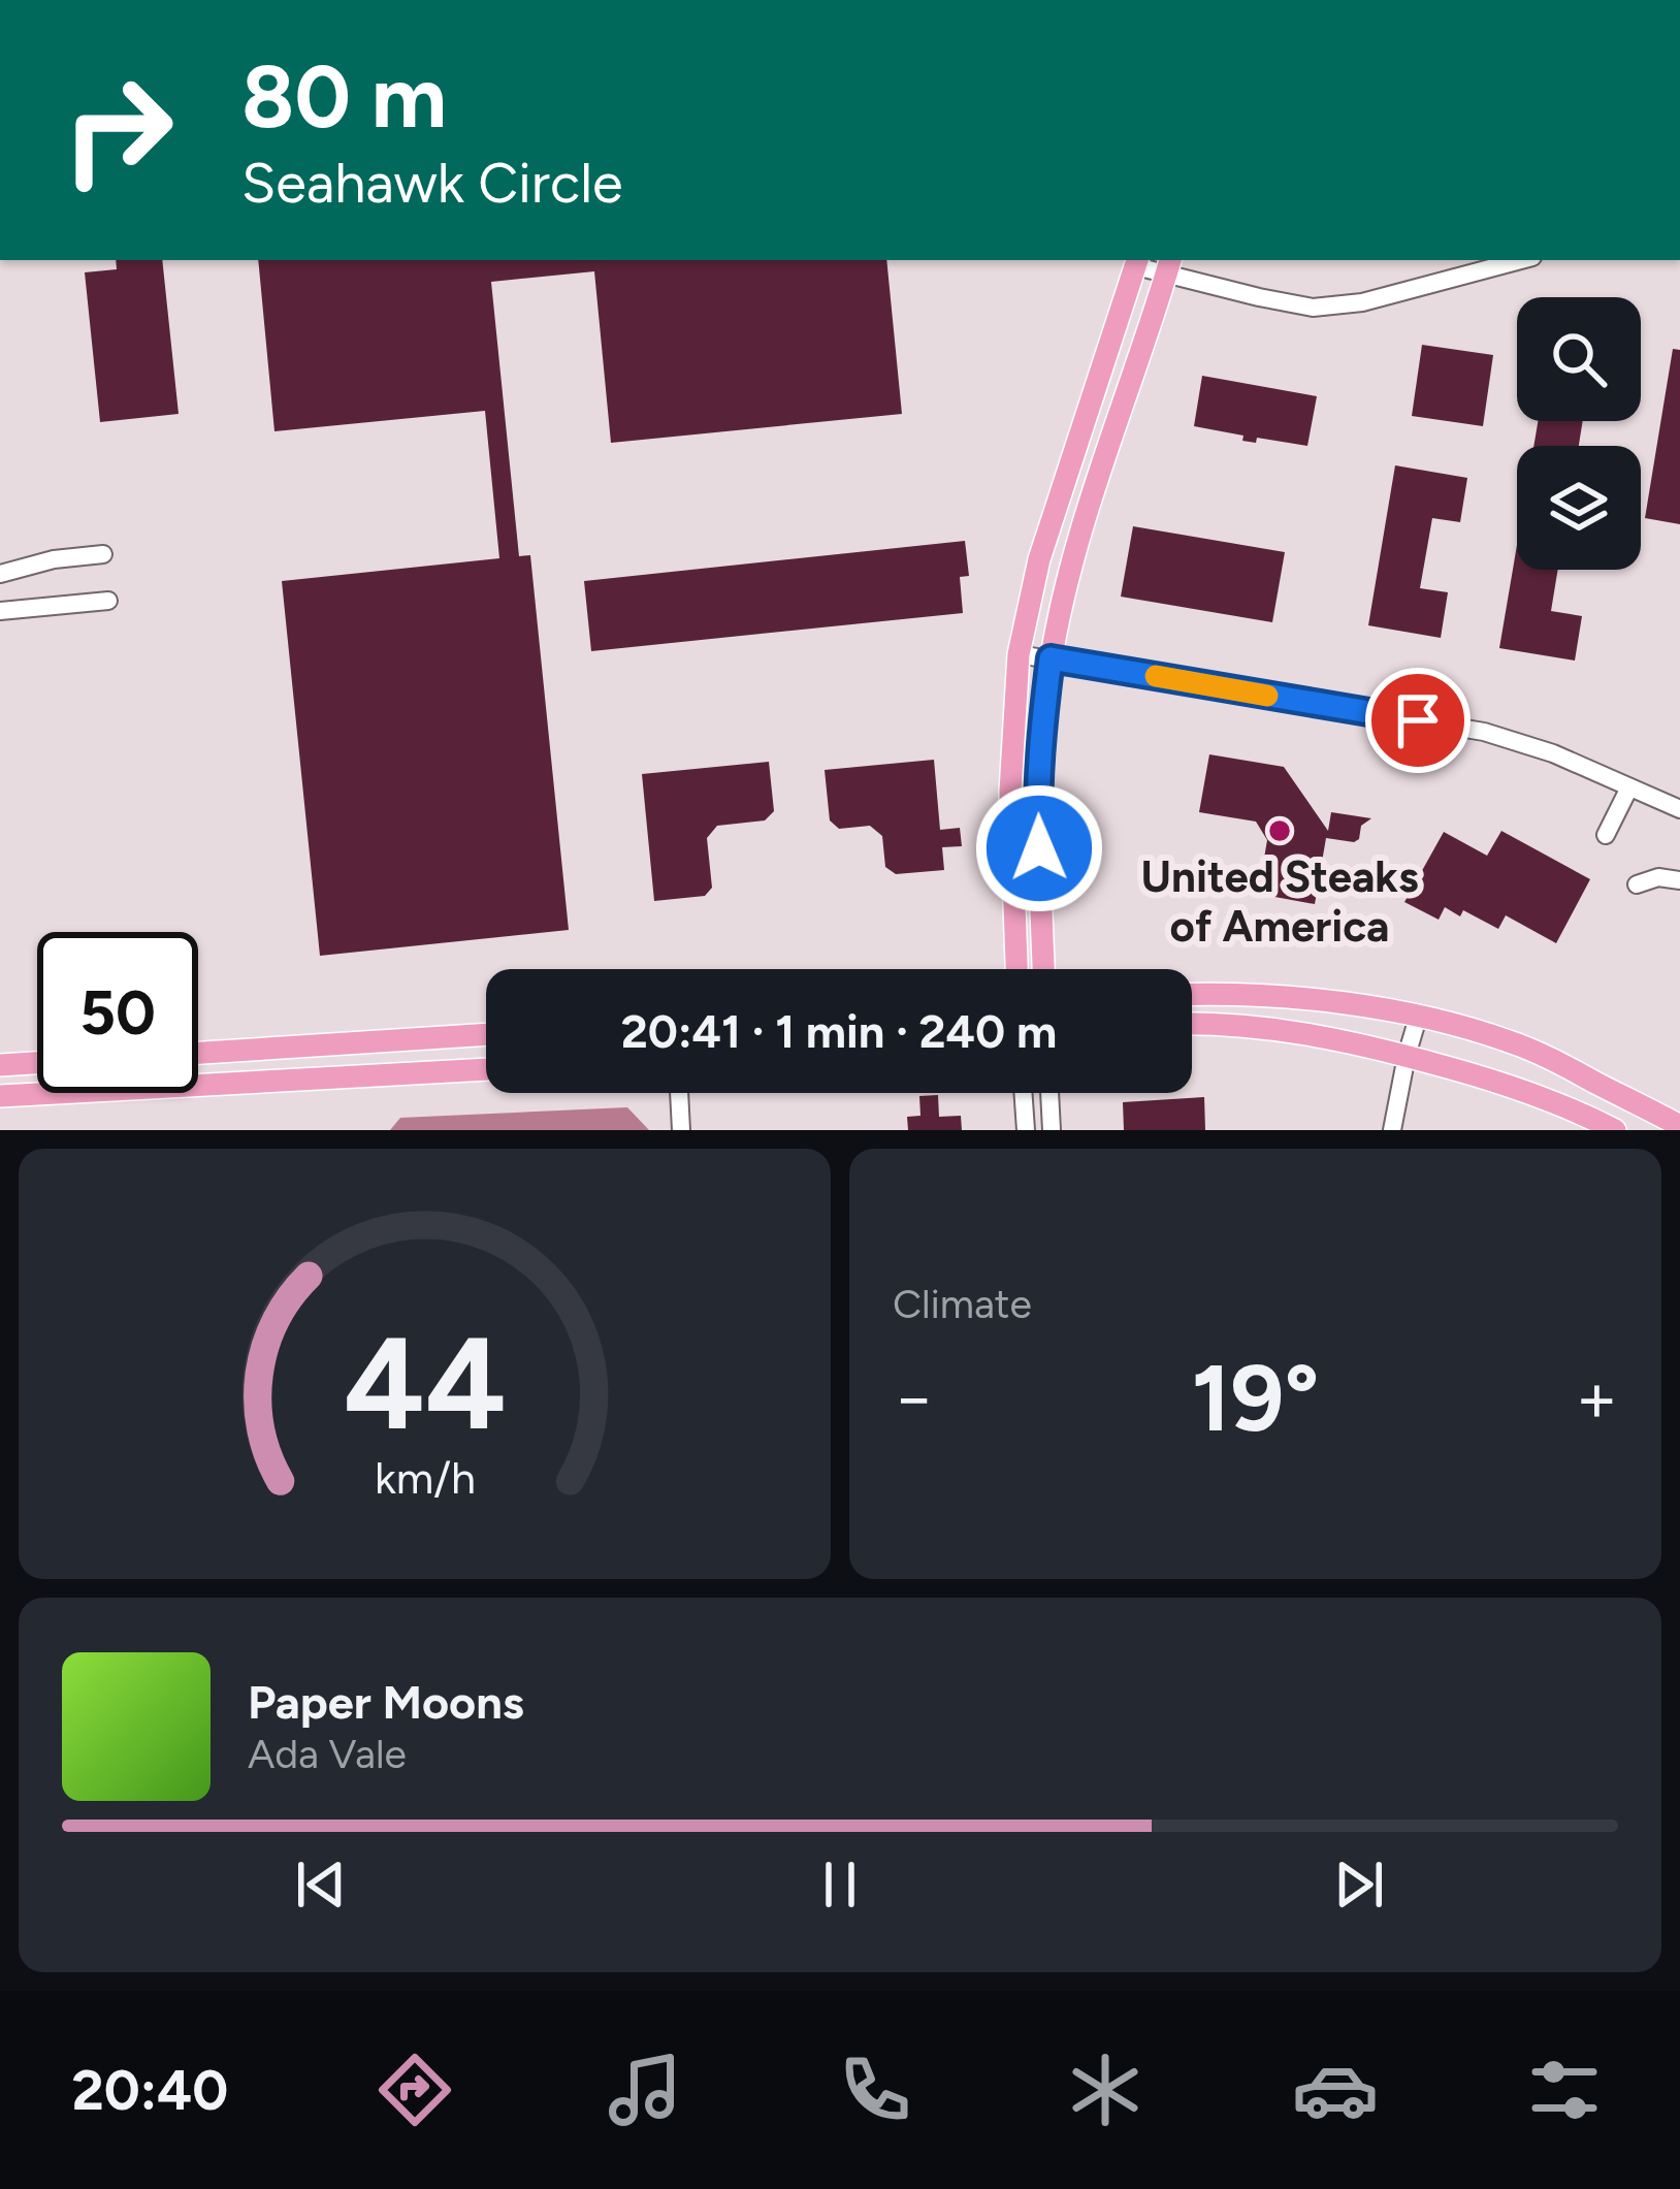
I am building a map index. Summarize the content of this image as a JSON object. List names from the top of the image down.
{
  "places": ["United Steaks of America"],
  "page": {
    "turn": ["80 m", "Seahawk Circle"],
    "limit": "50",
    "trip": "20:41 · 1 min · 240 m",
    "tile": "Climate",
    "heat": ["−", "19°", "+"],
    "song": ["Paper Moons", "Ada Vale"],
    "tabs": "20:40",
    "gauge": ["44", "km/h"]
  }
}
